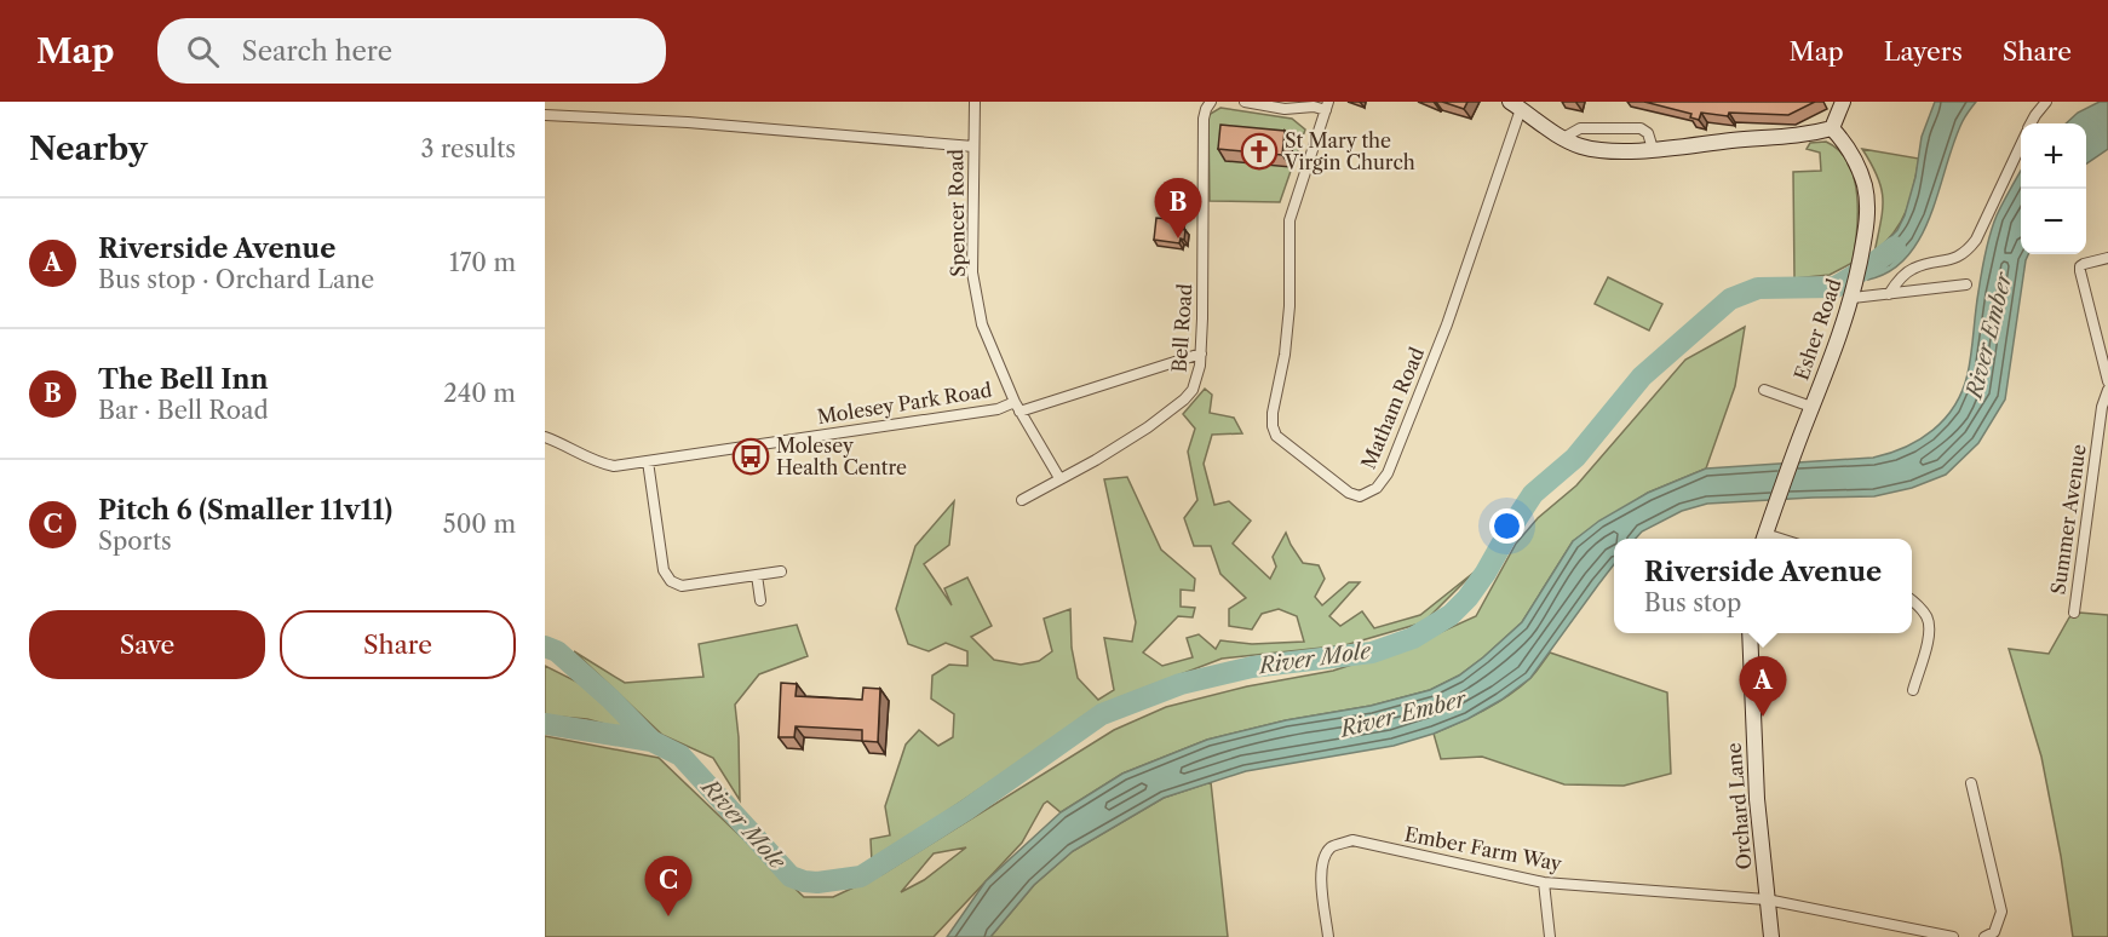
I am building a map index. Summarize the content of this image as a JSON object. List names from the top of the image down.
{
  "streets": {
    "main road": ["Esher Road", "Orchard Lane"],
    "street": [
      "Spencer Road",
      "Bell Road",
      "Molesey Park Road",
      "Matham Road",
      "Summer Avenue",
      "Ember Farm Way"
    ]
  },
  "crossings": [
    ["Spencer Road", "Bell Road"],
    ["Spencer Road", "Molesey Park Road"],
    ["Bell Road", "Molesey Park Road"],
    ["Orchard Lane", "Ember Farm Way"]
  ],
  "water": ["River Ember", "River Mole"],
  "places": {
    "church": ["St Mary the Virgin Church"],
    "bus stop": ["Molesey Health Centre"]
  },
  "page": {
    "header": "Map",
    "search": "Search here",
    "nav": ["Map", "Layers", "Share"],
    "heading": ["Nearby", "3 results"],
    "map_buttons": ["+", "−"],
    "pins": ["B", "A", "C"],
    "list": [
      {
        "mark": "A",
        "name": "Riverside Avenue",
        "note": "Bus stop · Orchard Lane",
        "value": "170 m"
      },
      {
        "mark": "B",
        "name": "The Bell Inn",
        "note": "Bar · Bell Road",
        "value": "240 m"
      },
      {
        "mark": "C",
        "name": "Pitch 6 (Smaller 11v11)",
        "note": "Sports",
        "value": "500 m"
      }
    ],
    "popup": ["Riverside Avenue", "Bus stop"],
    "buttons": ["Save", "Share"]
  }
}
